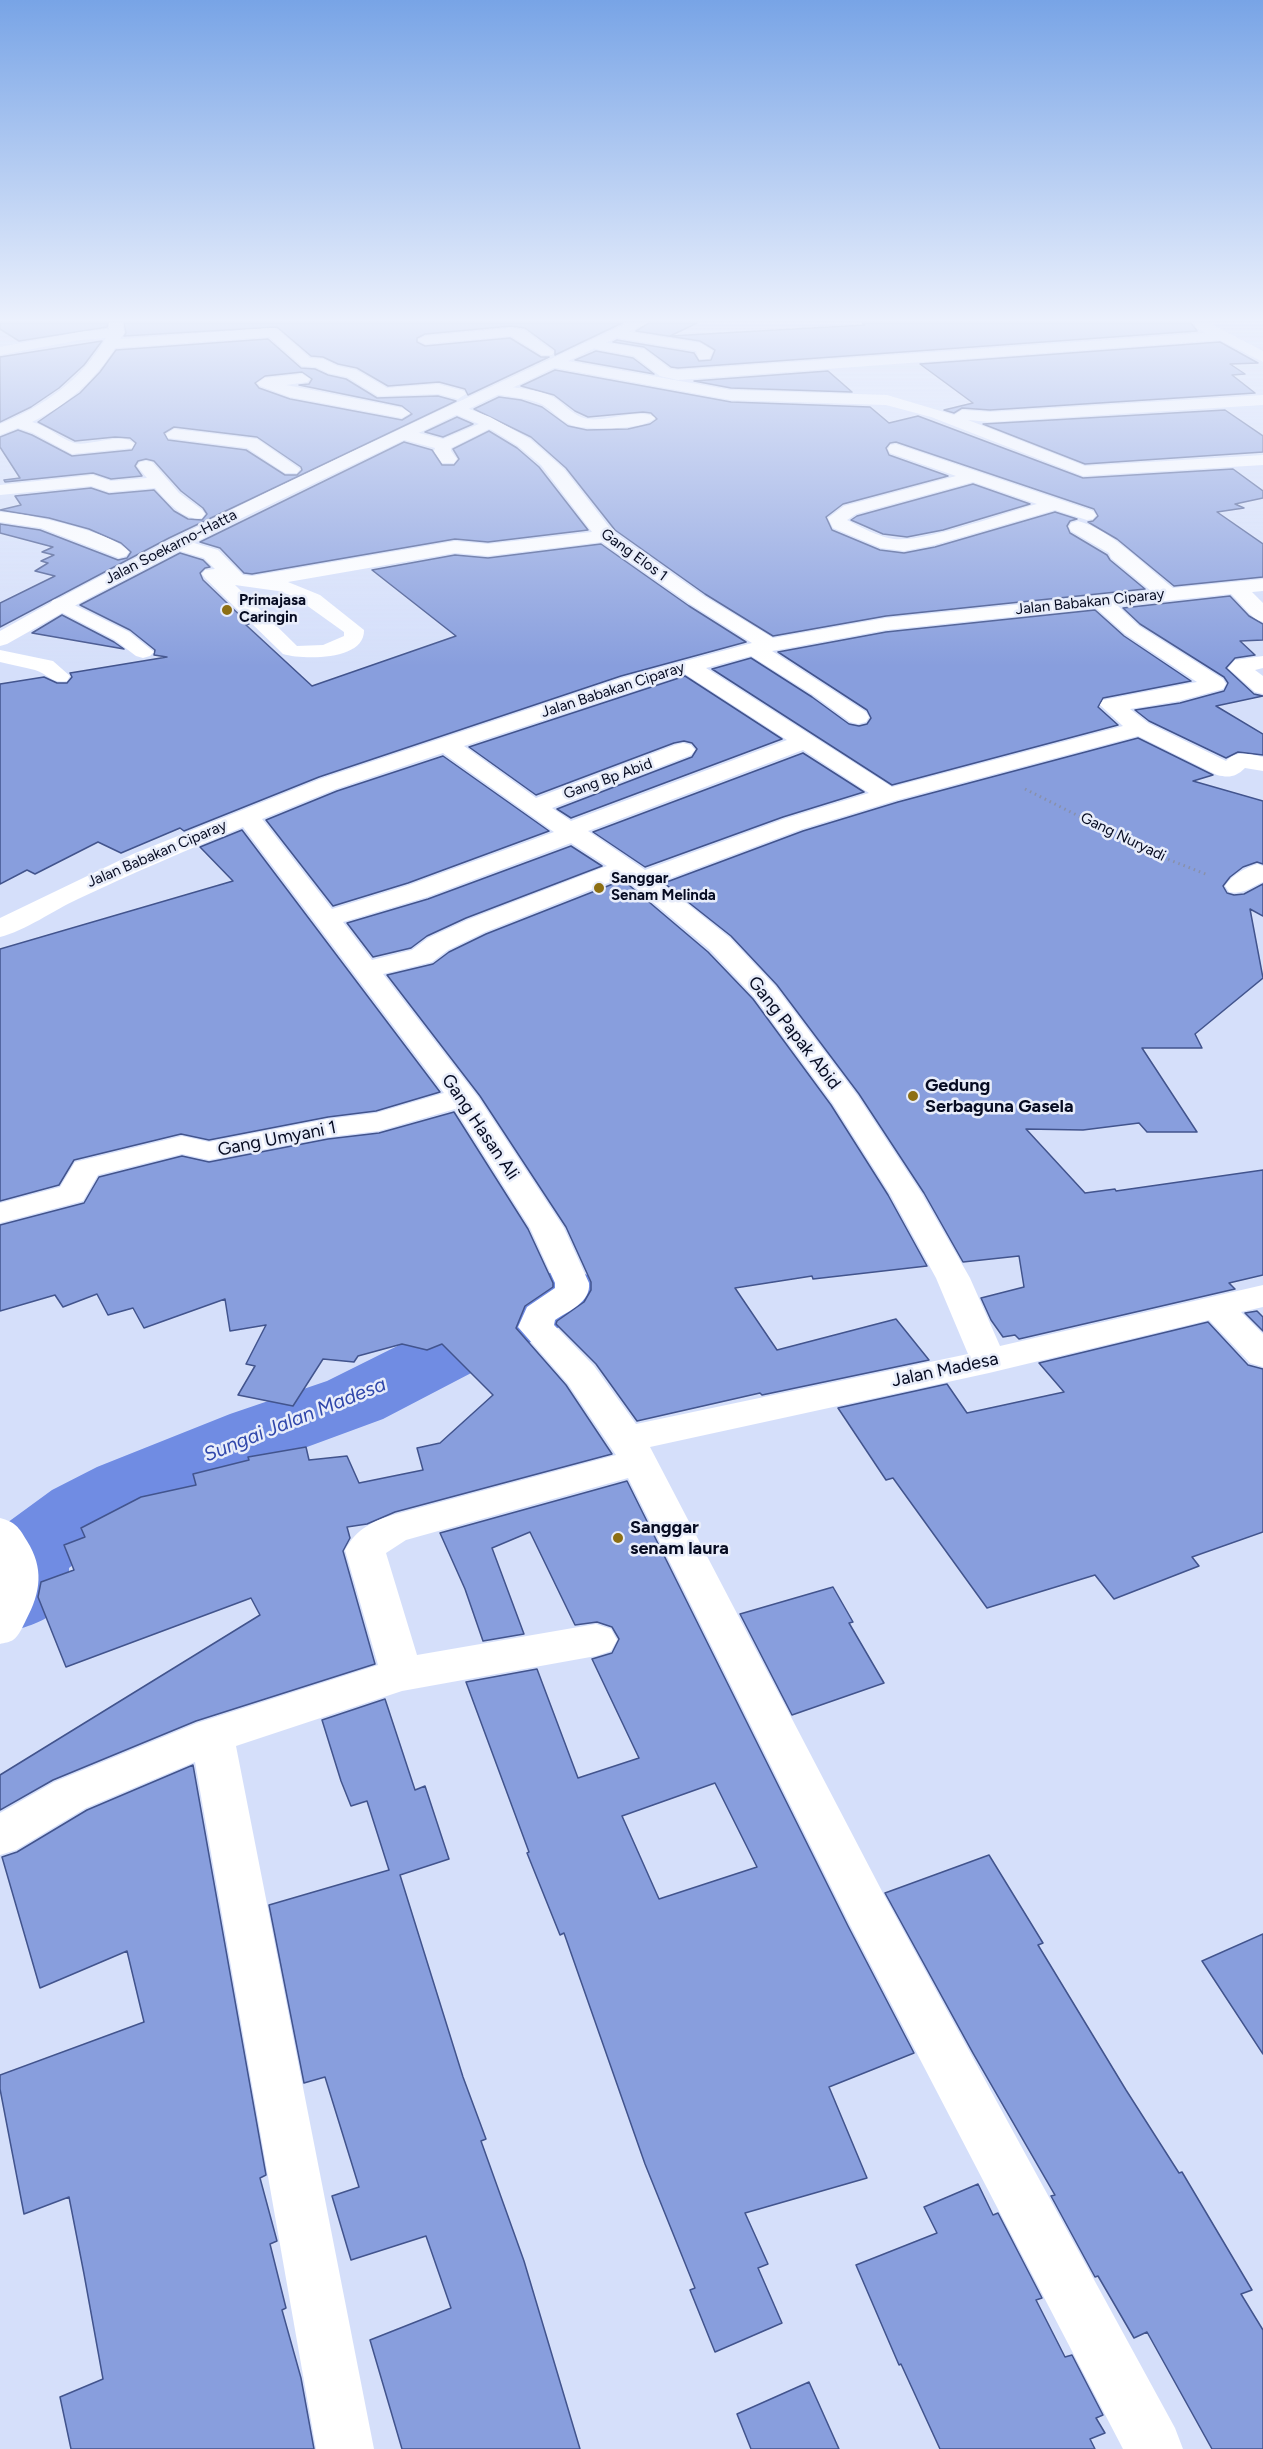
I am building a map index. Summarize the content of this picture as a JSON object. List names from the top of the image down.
{
  "streets": {
    "main road": [
      "Jalan Soekarno-Hatta",
      "Gang Elos 1",
      "Jalan Babakan Ciparay",
      "Gang Bp Abid",
      "Gang Papak Abid",
      "Gang Hasan Ali",
      "Gang Umyani 1",
      "Jalan Madesa"
    ],
    "path": ["Gang Nuryadi"]
  },
  "crossings": [
    ["Gang Elos 1", "Jalan Babakan Ciparay"],
    ["Jalan Babakan Ciparay", "Gang Papak Abid"],
    ["Jalan Babakan Ciparay", "Gang Hasan Ali"],
    ["Gang Bp Abid", "Gang Papak Abid"],
    ["Gang Papak Abid", "Jalan Madesa"],
    ["Gang Hasan Ali", "Gang Umyani 1"],
    ["Gang Hasan Ali", "Jalan Madesa"]
  ],
  "water": ["Sungai Jalan Madesa"],
  "places": [
    "Primajasa Caringin",
    "Sanggar Senam Melinda",
    "Gedung Serbaguna Gasela",
    "Sanggar senam laura"
  ]
}
